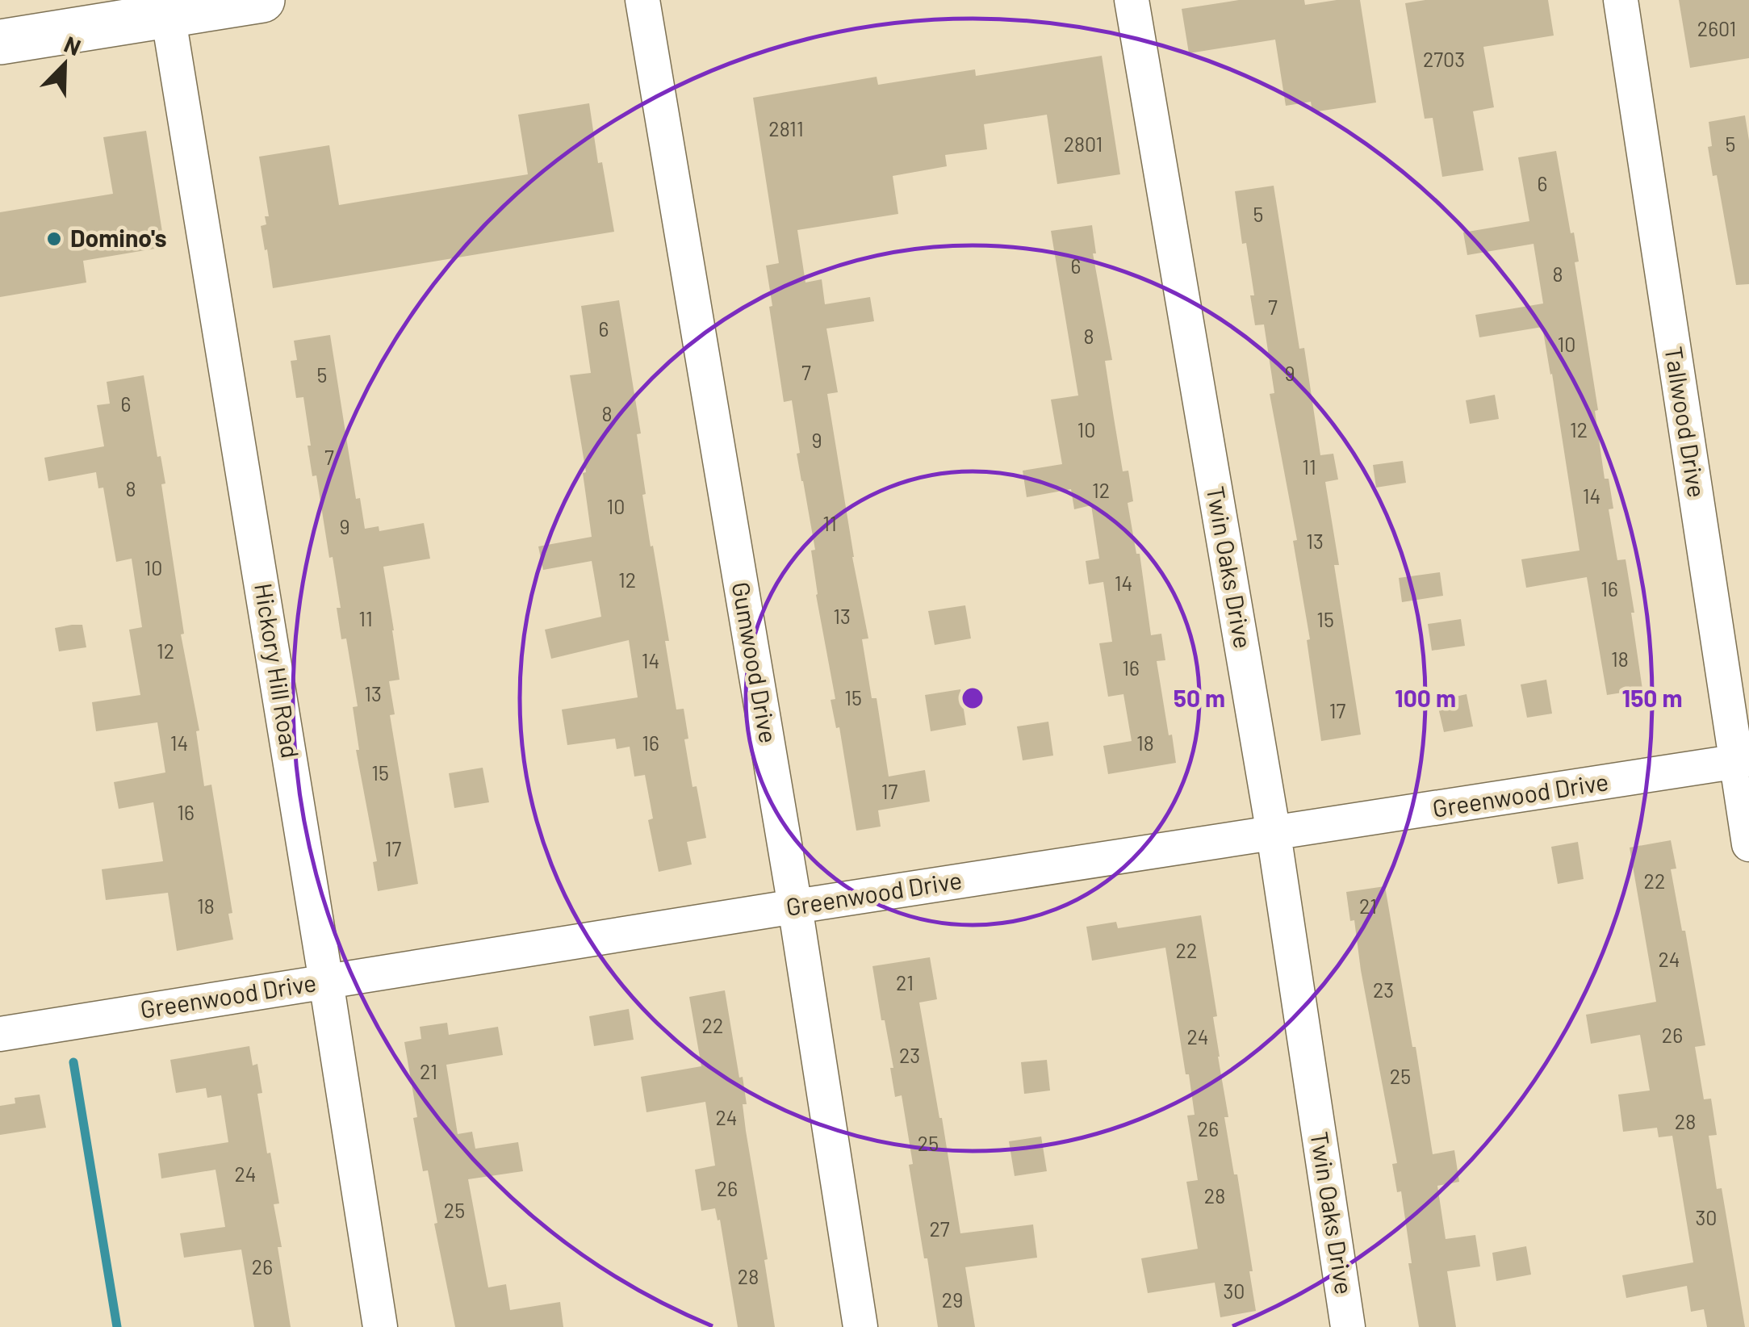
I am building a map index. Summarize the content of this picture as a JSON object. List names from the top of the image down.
{
  "streets": {
    "street": [
      "Tallwood Drive",
      "Twin Oaks Drive",
      "Gumwood Drive",
      "Hickory Hill Road",
      "Greenwood Drive"
    ]
  },
  "crossings": [
    ["Tallwood Drive", "Greenwood Drive"],
    ["Twin Oaks Drive", "Greenwood Drive"],
    ["Gumwood Drive", "Greenwood Drive"],
    ["Hickory Hill Road", "Greenwood Drive"]
  ],
  "places": ["Domino's"],
  "house_numbers": [
    "2601",
    "2703",
    "2811",
    "2801",
    "5",
    "6",
    "5",
    "6",
    "8",
    "7",
    "6",
    "8",
    "10",
    "7",
    "9",
    "5",
    "6",
    "8",
    "10",
    "12",
    "9",
    "7",
    "11",
    "8",
    "12",
    "14",
    "10",
    "11",
    "9",
    "13",
    "10",
    "12",
    "14",
    "16",
    "13",
    "11",
    "15",
    "12",
    "18",
    "14",
    "16",
    "13",
    "15",
    "17",
    "14",
    "16",
    "18",
    "15",
    "17",
    "16",
    "17",
    "22",
    "18",
    "21",
    "22",
    "24",
    "21",
    "23",
    "22",
    "26",
    "24",
    "23",
    "21",
    "25",
    "24",
    "28",
    "26",
    "25",
    "24",
    "26",
    "28",
    "25",
    "30",
    "27",
    "26",
    "28",
    "30",
    "29"
  ],
  "north": "top right",
  "rings": ["50 m", "100 m", "150 m"]
}
